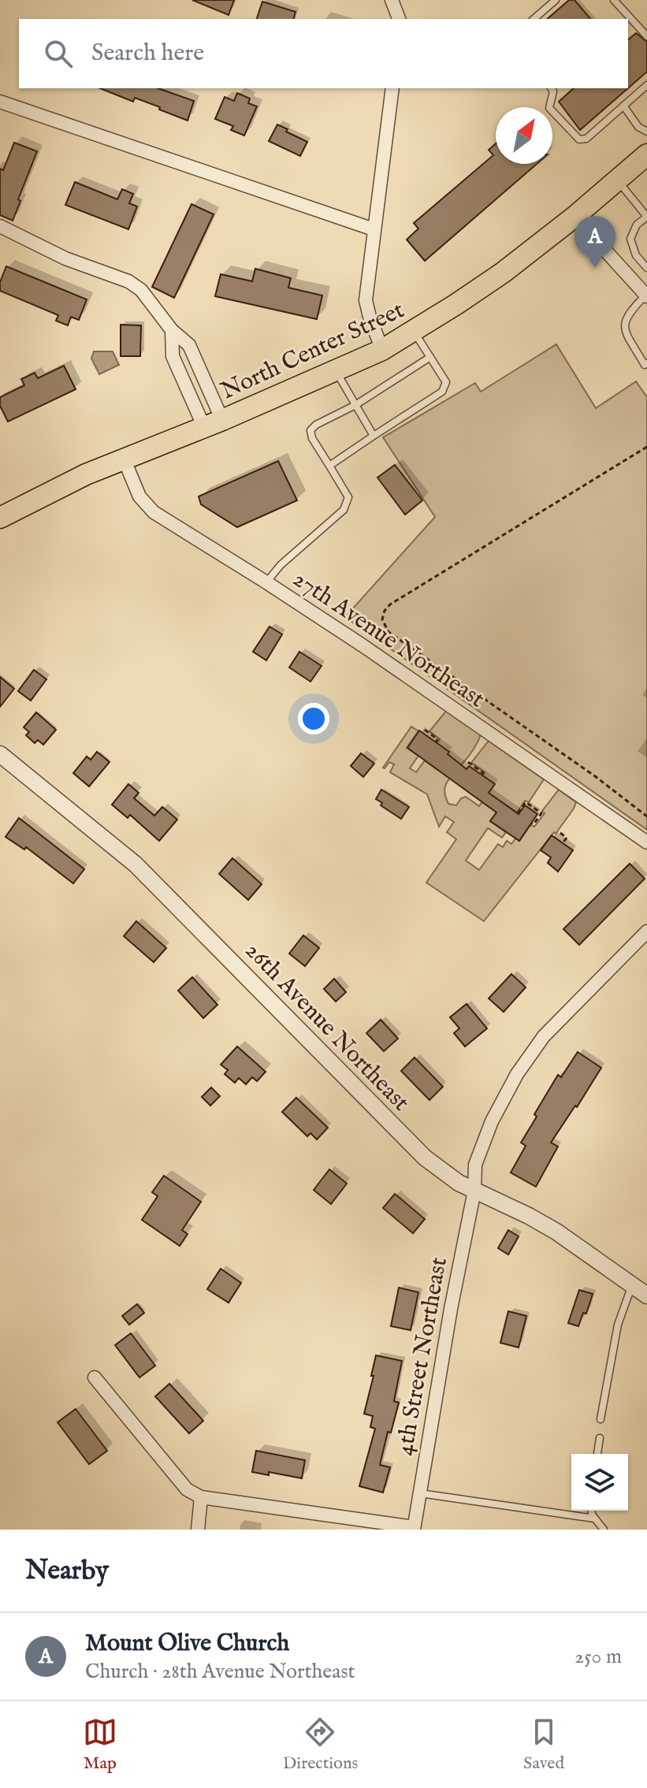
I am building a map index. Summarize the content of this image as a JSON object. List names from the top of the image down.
{
  "streets": {
    "main road": ["North Center Street"],
    "street": ["27th Avenue Northeast", "26th Avenue Northeast", "4th Street Northeast"]
  },
  "crossings": [
    ["North Center Street", "27th Avenue Northeast"],
    ["26th Avenue Northeast", "4th Street Northeast"]
  ],
  "north": "top right",
  "page": {
    "search": "Search here",
    "pins": "A",
    "heading": "Nearby",
    "list": [
      {
        "mark": "A",
        "name": "Mount Olive Church",
        "note": "Church · 28th Avenue Northeast",
        "value": "250 m"
      }
    ],
    "nav": ["Map", "Directions", "Saved"]
  }
}
